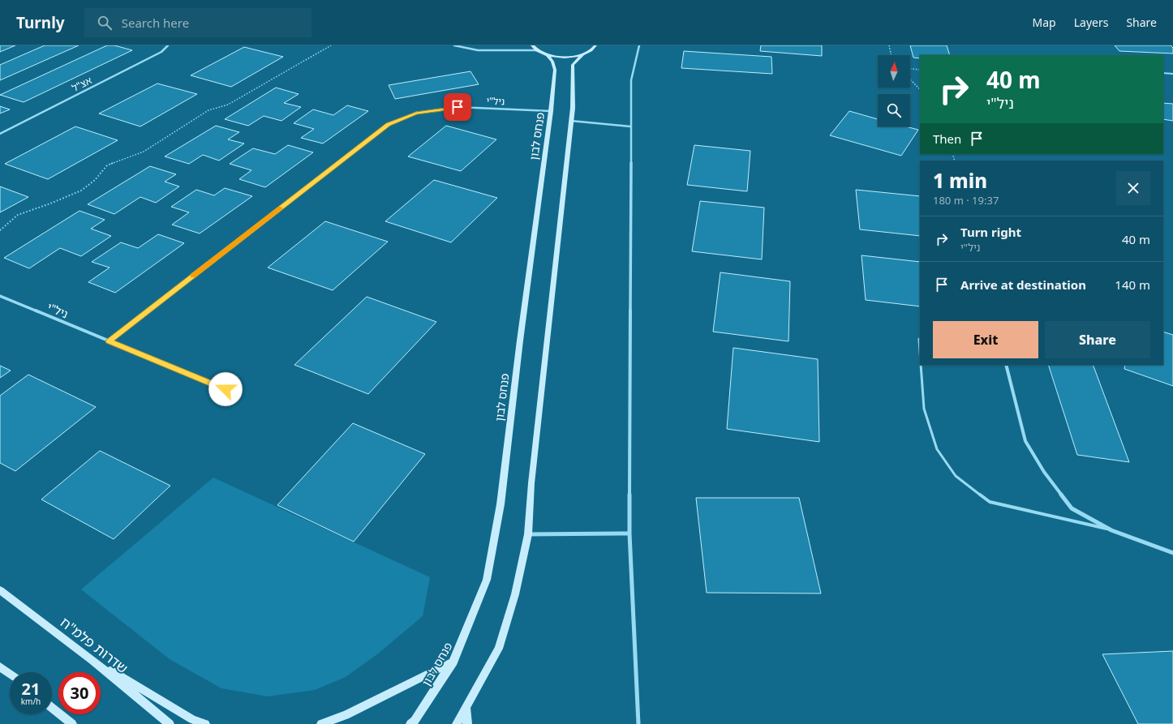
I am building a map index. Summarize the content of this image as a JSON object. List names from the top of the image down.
{
  "streets": {
    "street": [
      "אצ\"ל",
      "ניל\"י",
      "פנחס לבון",
      "שדרות פלמ\"ח"
    ]
  },
  "crossings": [
    ["ניל\"י", "פנחס לבון"]
  ],
  "north": "top",
  "page": {
    "header": "Turnly",
    "search": "Search here",
    "nav": ["Map", "Layers", "Share"],
    "turn": ["40 m", "ניל\"י"],
    "then": "Then",
    "heading": ["1 min", "180 m · 19:37"],
    "list": [
      {
        "name": "Turn right",
        "note": "ניל\"י",
        "value": "40 m"
      },
      {
        "name": "Arrive at destination",
        "value": "140 m"
      }
    ],
    "buttons": ["Exit", "Share"],
    "speed": "21 km/h",
    "limit": "30"
  }
}
